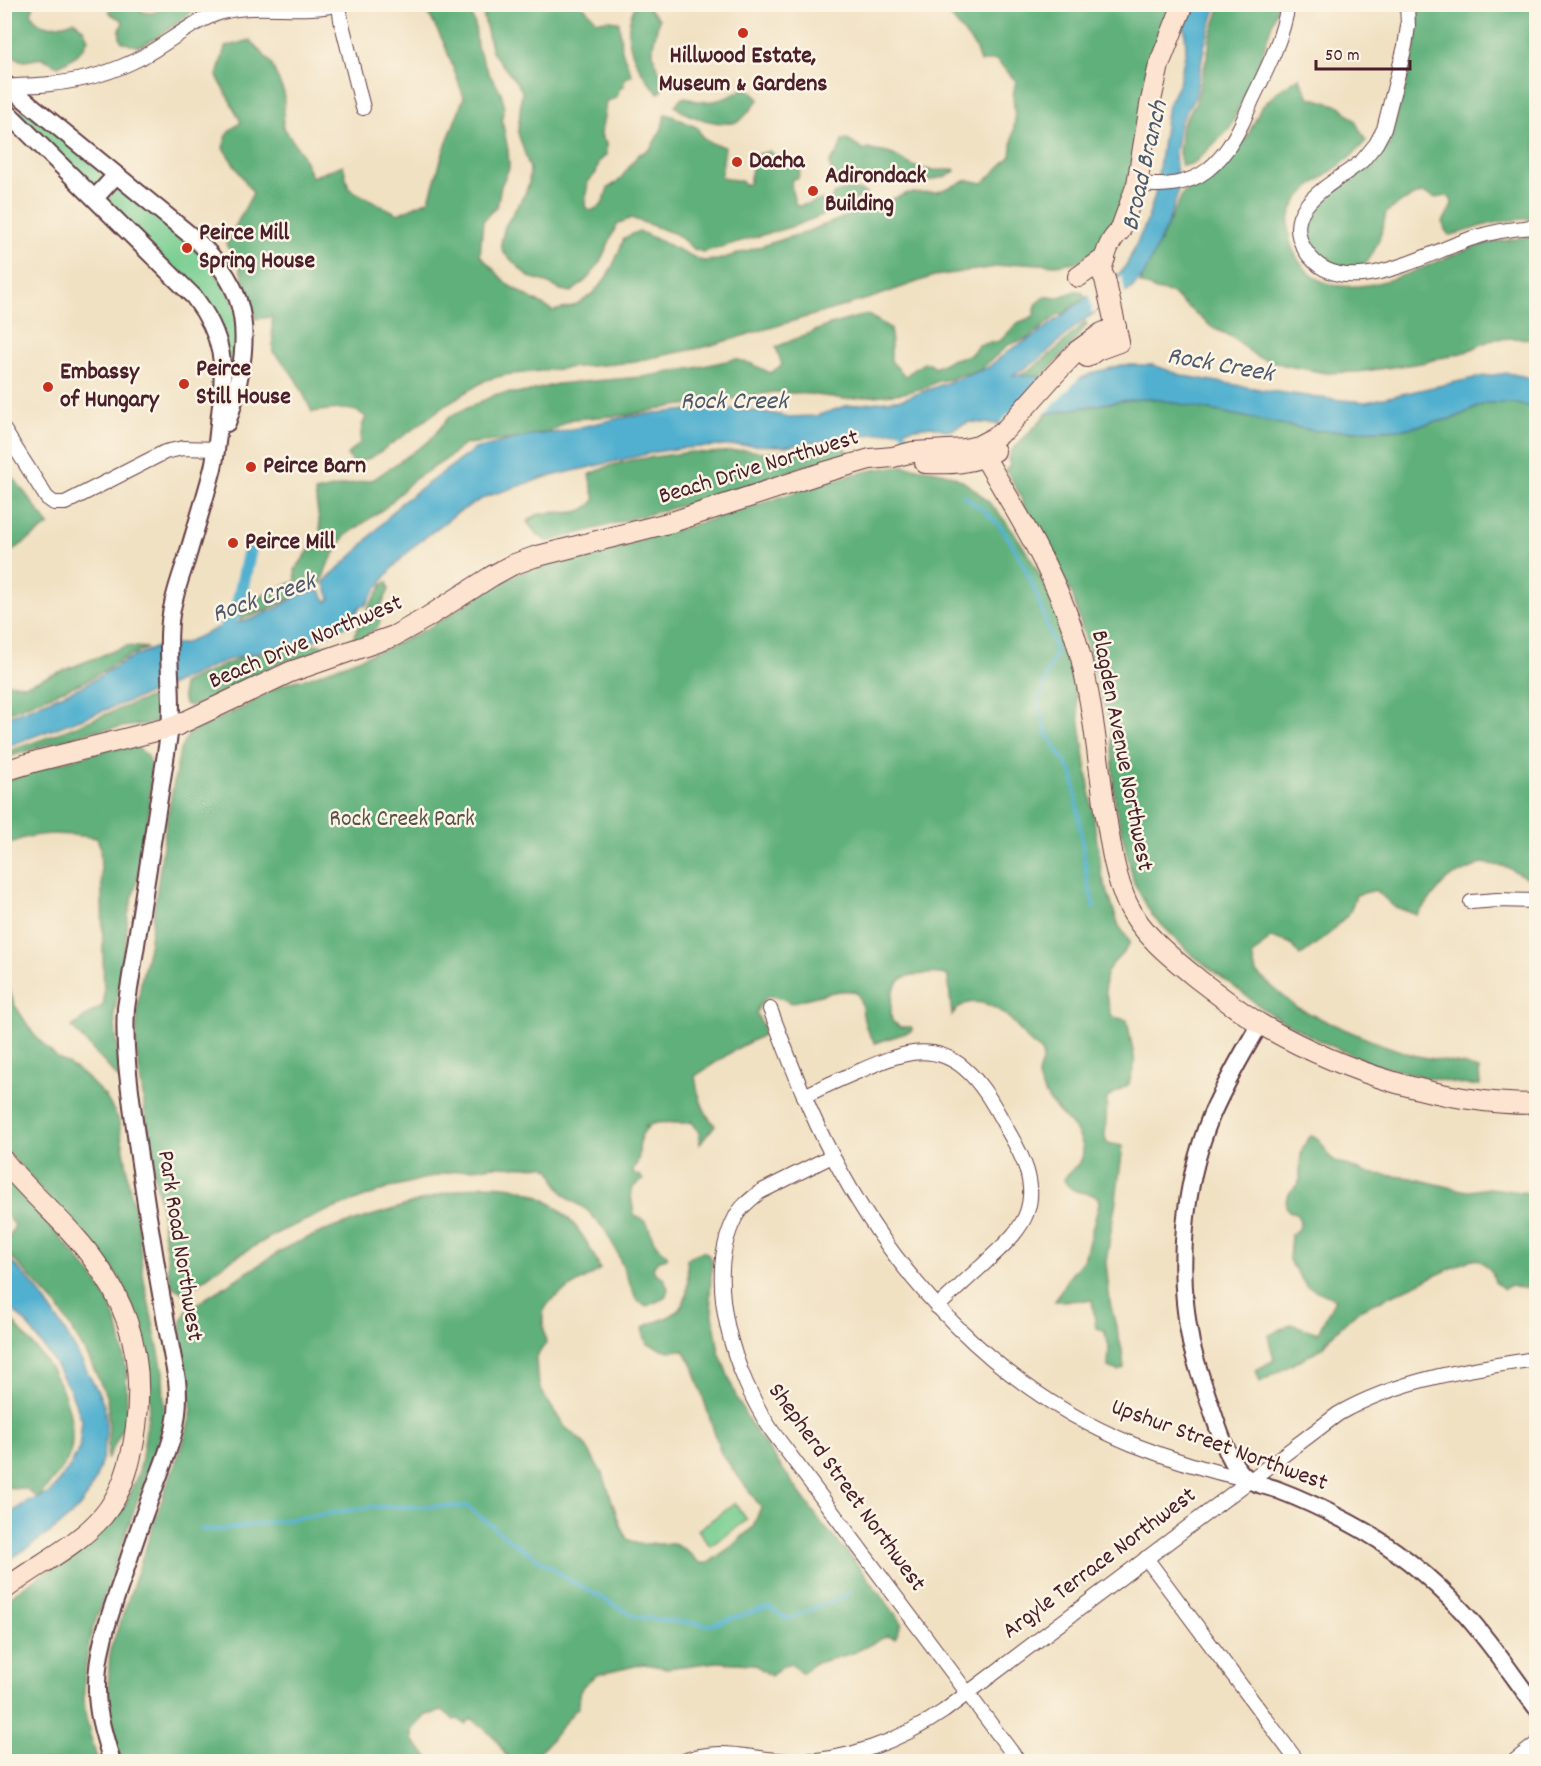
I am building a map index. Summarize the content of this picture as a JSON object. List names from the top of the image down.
{
  "streets": {
    "main road": ["Beach Drive Northwest", "Blagden Avenue Northwest"],
    "street": [
      "Park Road Northwest",
      "Upshur Street Northwest",
      "Shepherd Street Northwest",
      "Argyle Terrace Northwest"
    ]
  },
  "crossings": [
    ["Beach Drive Northwest", "Blagden Avenue Northwest"],
    ["Beach Drive Northwest", "Park Road Northwest"],
    ["Upshur Street Northwest", "Shepherd Street Northwest"],
    ["Upshur Street Northwest", "Argyle Terrace Northwest"],
    ["Shepherd Street Northwest", "Argyle Terrace Northwest"]
  ],
  "water": ["Broad Branch", "Rock Creek"],
  "parks": ["Rock Creek Park"],
  "places": [
    "Hillwood Estate, Museum & Gardens",
    "Dacha",
    "Adirondack Building",
    "Peirce Mill Spring House",
    "Peirce Still House",
    "Embassy of Hungary",
    "Peirce Barn",
    "Peirce Mill"
  ],
  "scale_bar": "50 m"
}
